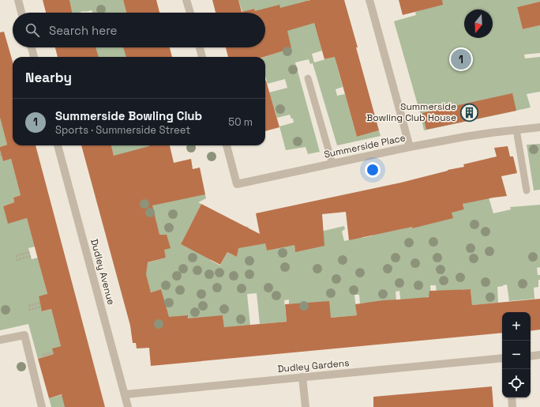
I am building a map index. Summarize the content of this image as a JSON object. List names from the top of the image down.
{
  "streets": {
    "street": ["Summerside Place", "Dudley Avenue", "Dudley Gardens"]
  },
  "crossings": [
    ["Dudley Avenue", "Dudley Gardens"]
  ],
  "places": {
    "building": ["Summerside Bowling Club House"]
  },
  "north": "bottom",
  "page": {
    "search": "Search here",
    "pins": "1",
    "heading": "Nearby",
    "list": [
      {
        "mark": "1",
        "name": "Summerside Bowling Club",
        "note": "Sports · Summerside Street",
        "value": "50 m"
      }
    ],
    "map_buttons": ["+", "−"]
  }
}
